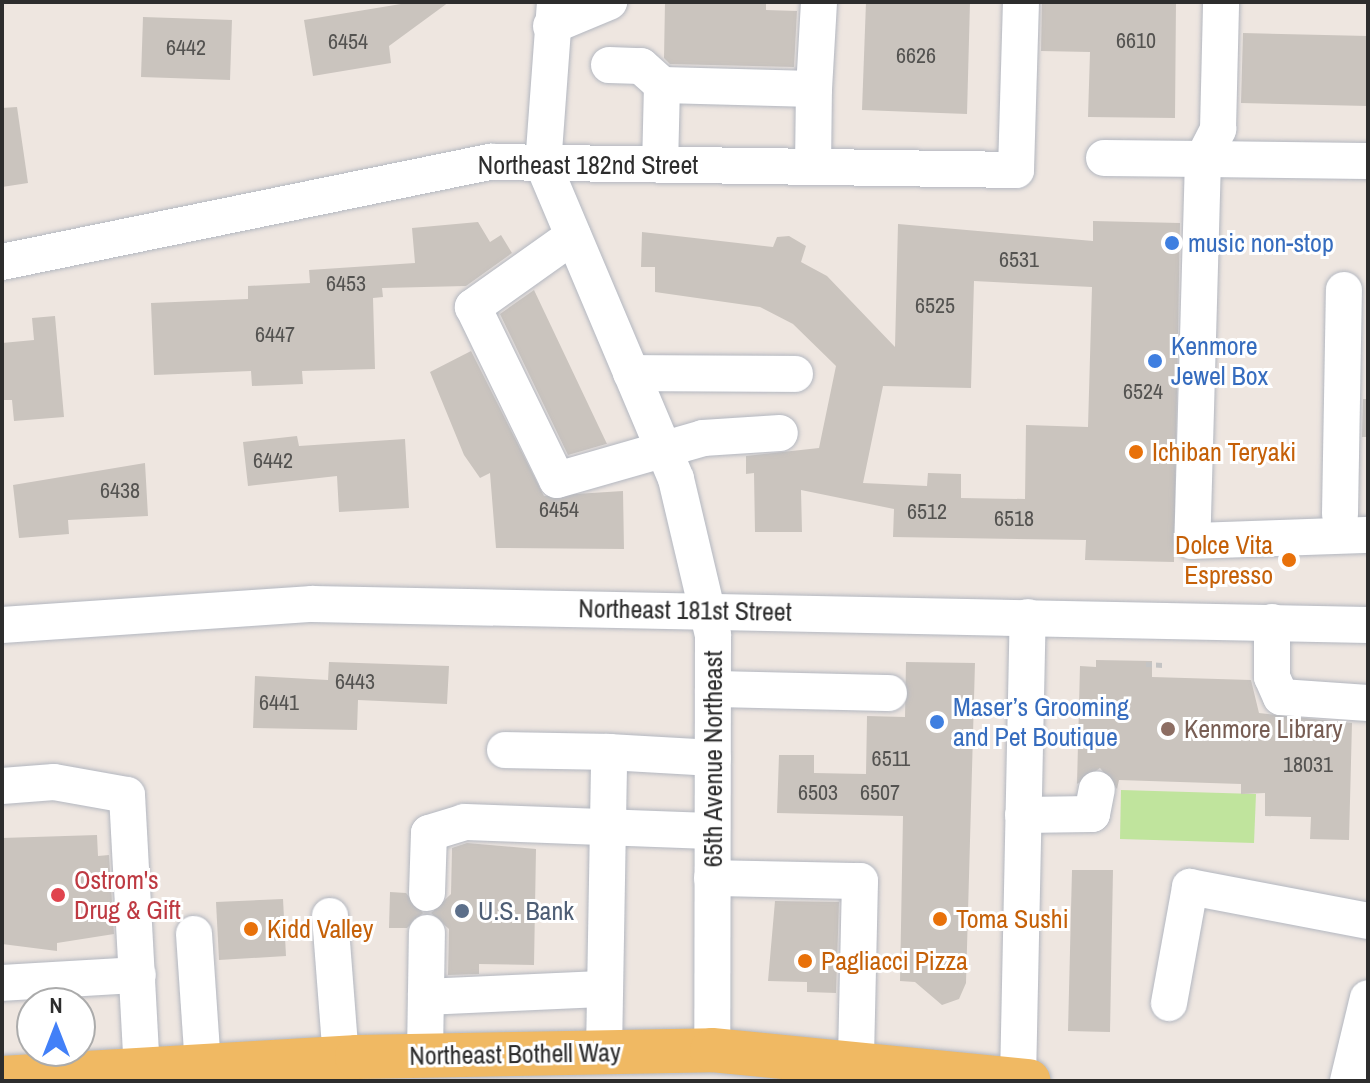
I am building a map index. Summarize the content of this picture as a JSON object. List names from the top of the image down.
{
  "streets": {
    "main road": ["Northeast Bothell Way"],
    "street": ["Northeast 182nd Street", "Northeast 181st Street", "65th Avenue Northeast"]
  },
  "crossings": [
    ["Northeast 182nd Street", "65th Avenue Northeast"],
    ["Northeast 181st Street", "65th Avenue Northeast"],
    ["65th Avenue Northeast", "Northeast Bothell Way"]
  ],
  "places": [
    "music non-stop",
    "Kenmore Jewel Box",
    "Ichiban Teryaki",
    "Dolce Vita Espresso",
    "Maser’s Grooming and Pet Boutique",
    "Kenmore Library",
    "Ostrom's Drug & Gift",
    "U.S. Bank",
    "Toma Sushi",
    "Kidd Valley",
    "Pagliacci Pizza"
  ],
  "house_numbers": [
    "6610",
    "6454",
    "6442",
    "6626",
    "6531",
    "6453",
    "6525",
    "6447",
    "6524",
    "6442",
    "6438",
    "6454",
    "6512",
    "6518",
    "6443",
    "6441",
    "6511",
    "18031",
    "6503",
    "6507"
  ],
  "north": "top"
}
